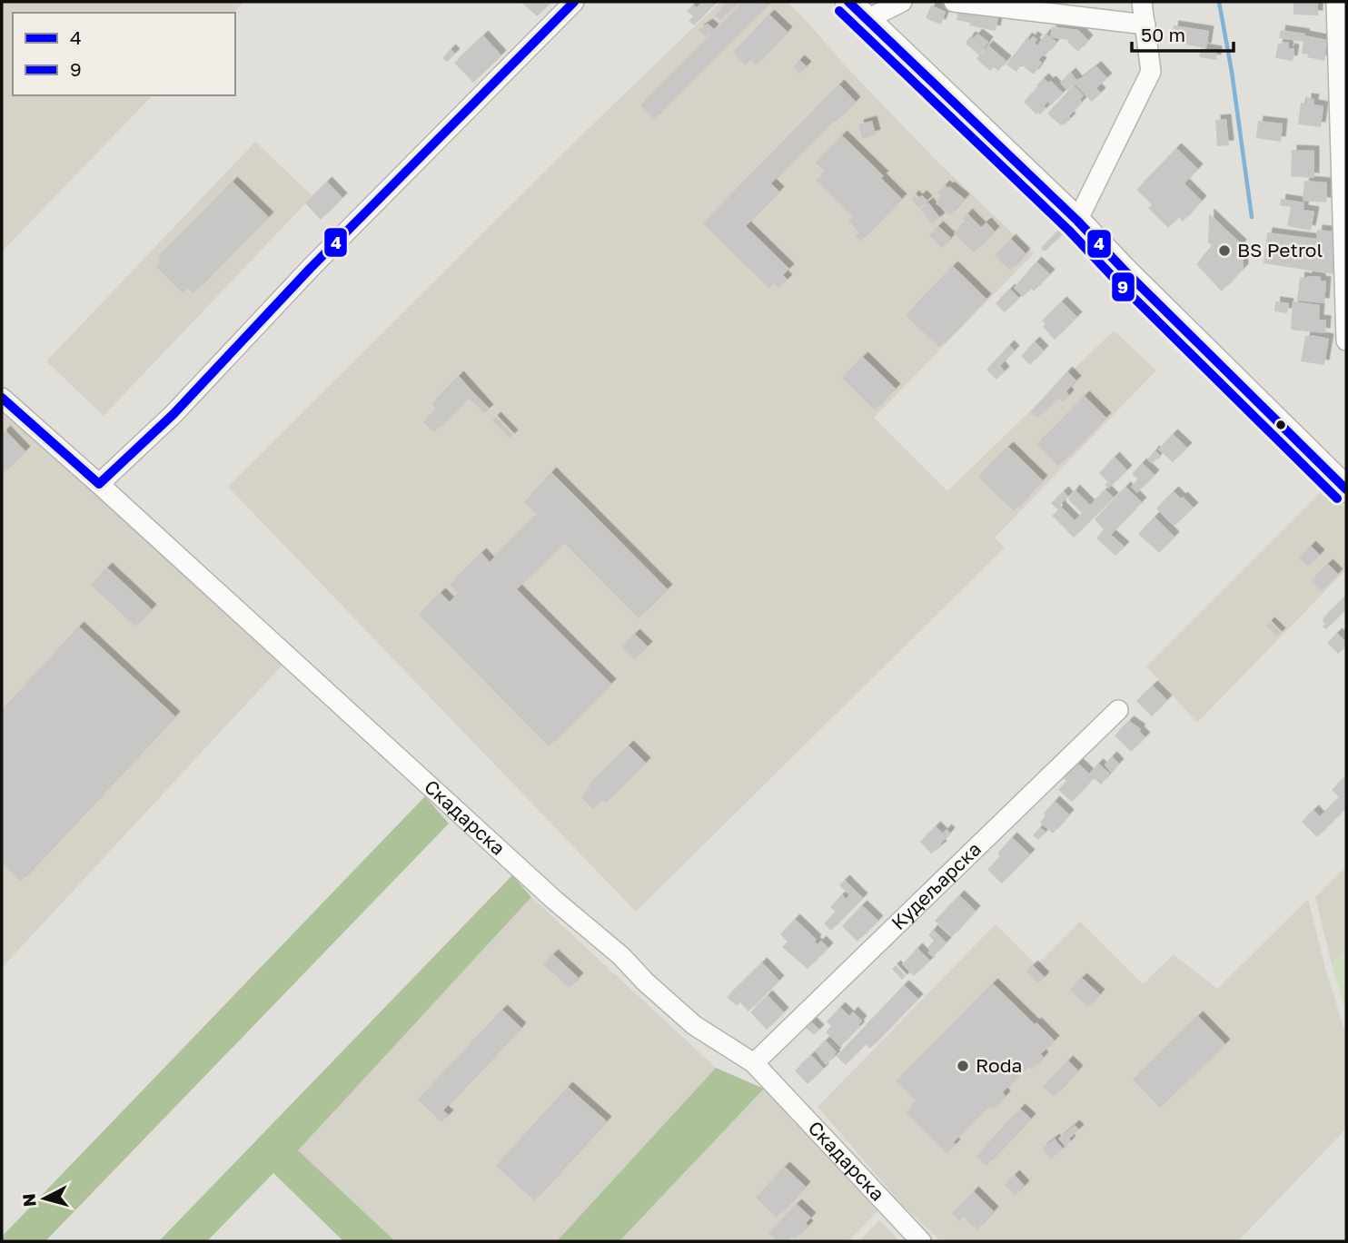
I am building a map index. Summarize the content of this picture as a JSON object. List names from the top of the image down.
{
  "streets": {
    "street": ["Скадарска", "Кудељарска"]
  },
  "crossings": [
    ["Скадарска", "Кудељарска"]
  ],
  "places": ["BS Petrol", "Roda"],
  "lines": ["transit line 4", "transit line 9"],
  "legend": ["4", "9"],
  "scale_bar": "50 m",
  "north": "left"
}
